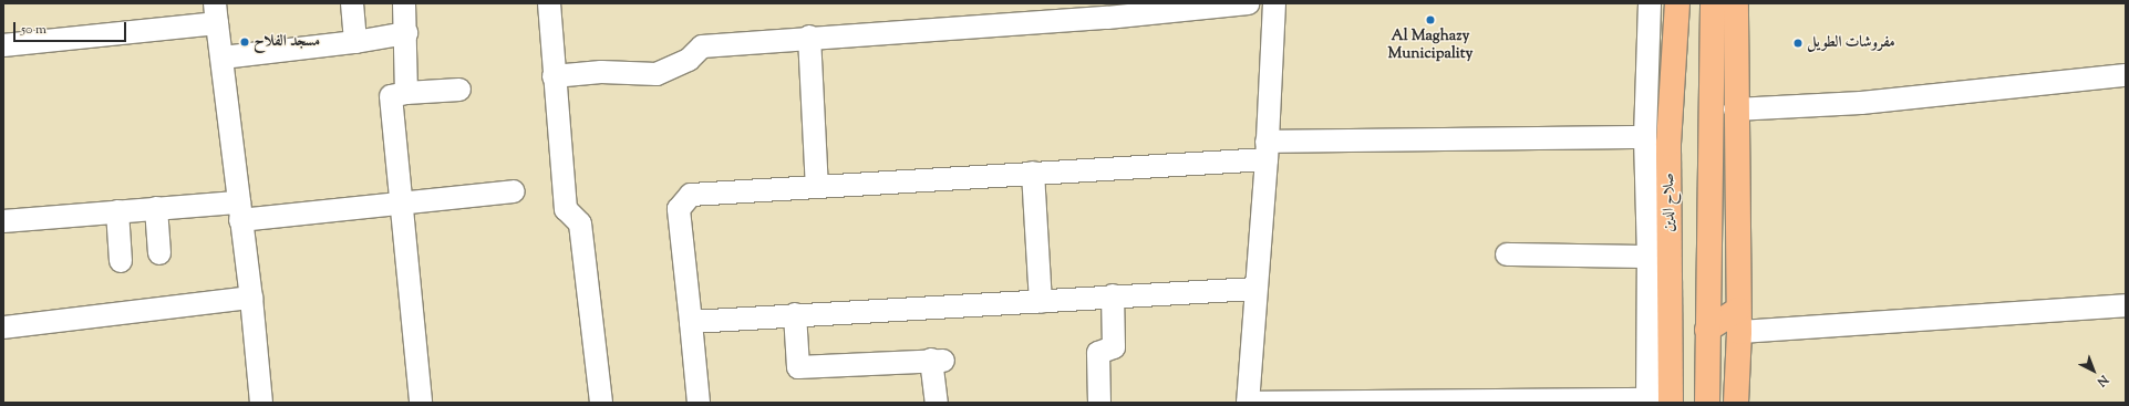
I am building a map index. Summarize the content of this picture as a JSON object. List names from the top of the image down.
{
  "streets": {
    "main road": ["صلاح الدين"]
  },
  "places": ["Al Maghazy Municipality", "مسجد الفلاح", "مفروشات الطويل"],
  "scale_bar": "50 m",
  "north": "bottom right"
}
